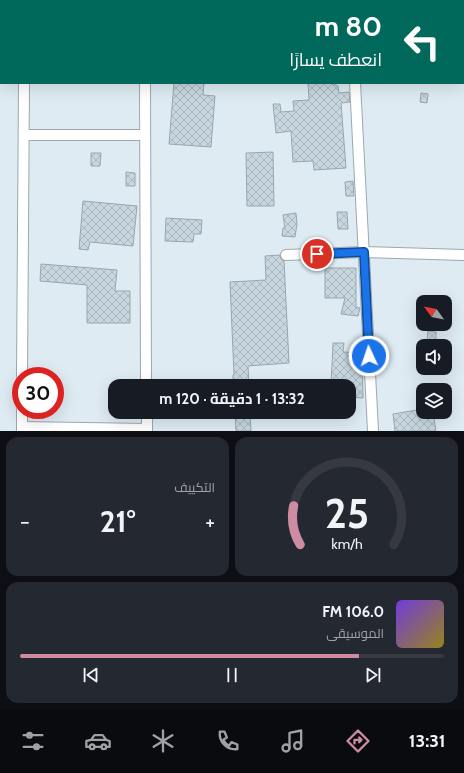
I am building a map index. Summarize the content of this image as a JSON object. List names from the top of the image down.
{
  "north": "top left",
  "page": {
    "turn": ["80 m", "انعطف يسارًا"],
    "limit": "30",
    "trip": "13:32 · 1 دقيقة · 120 m",
    "tile": "التكييف",
    "heat": ["−", "21°", "+"],
    "song": ["106.0 FM", "الموسيقى"],
    "tabs": "13:31",
    "gauge": ["25", "km/h"]
  }
}
